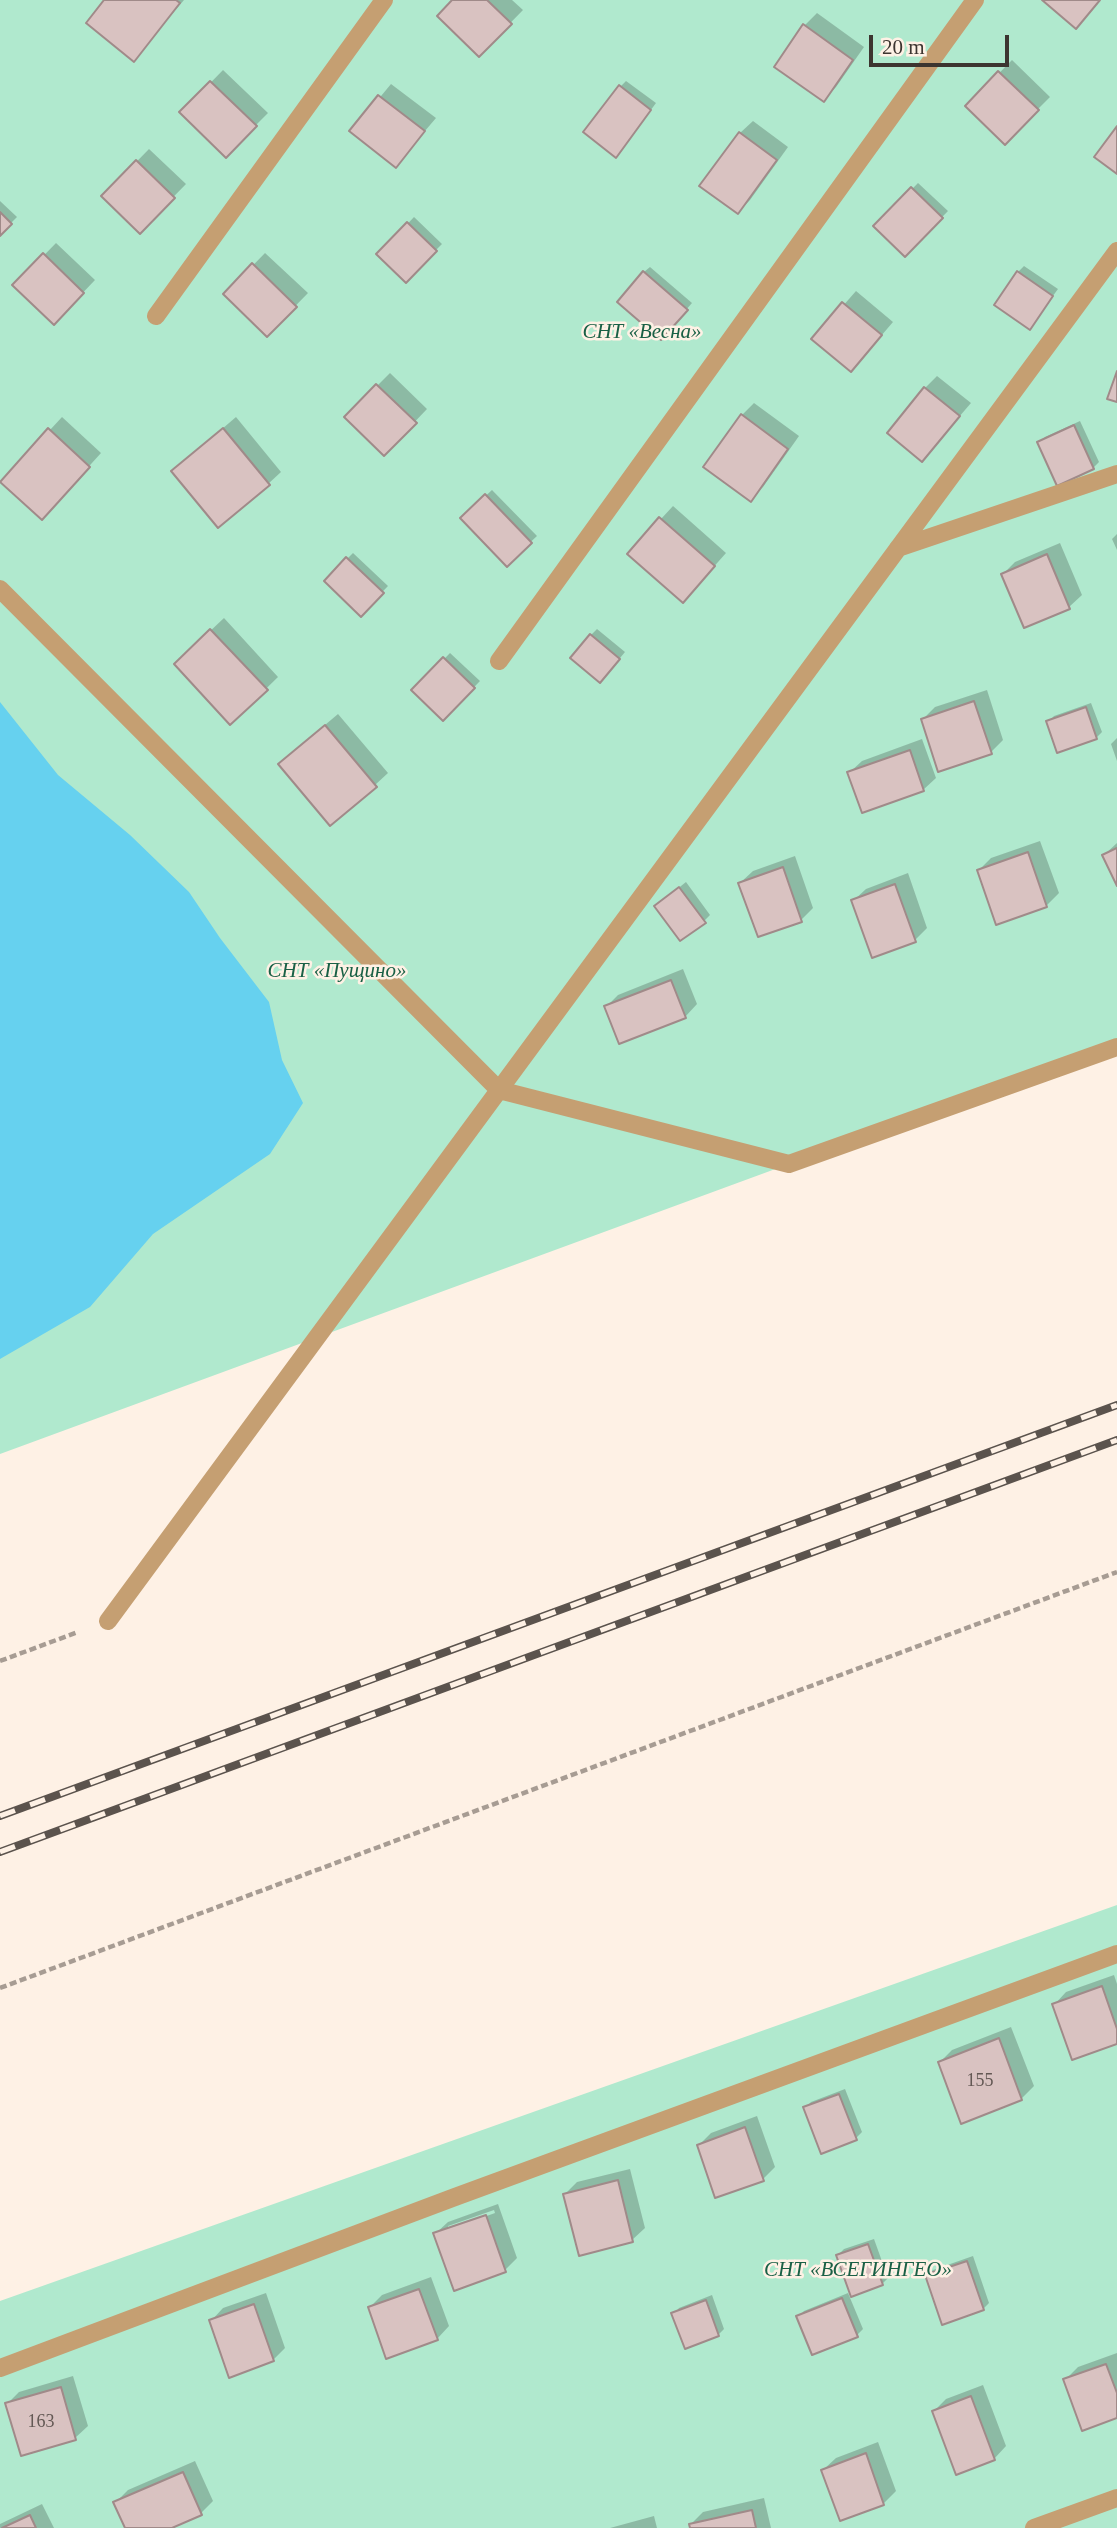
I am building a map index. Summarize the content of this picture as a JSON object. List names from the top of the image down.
{
  "parks": ["СНТ «Весна»", "СНТ «Пущино»", "СНТ «ВСЕГИНГЕО»"],
  "house_numbers": ["155", "163"],
  "scale_bar": "20 m"
}
